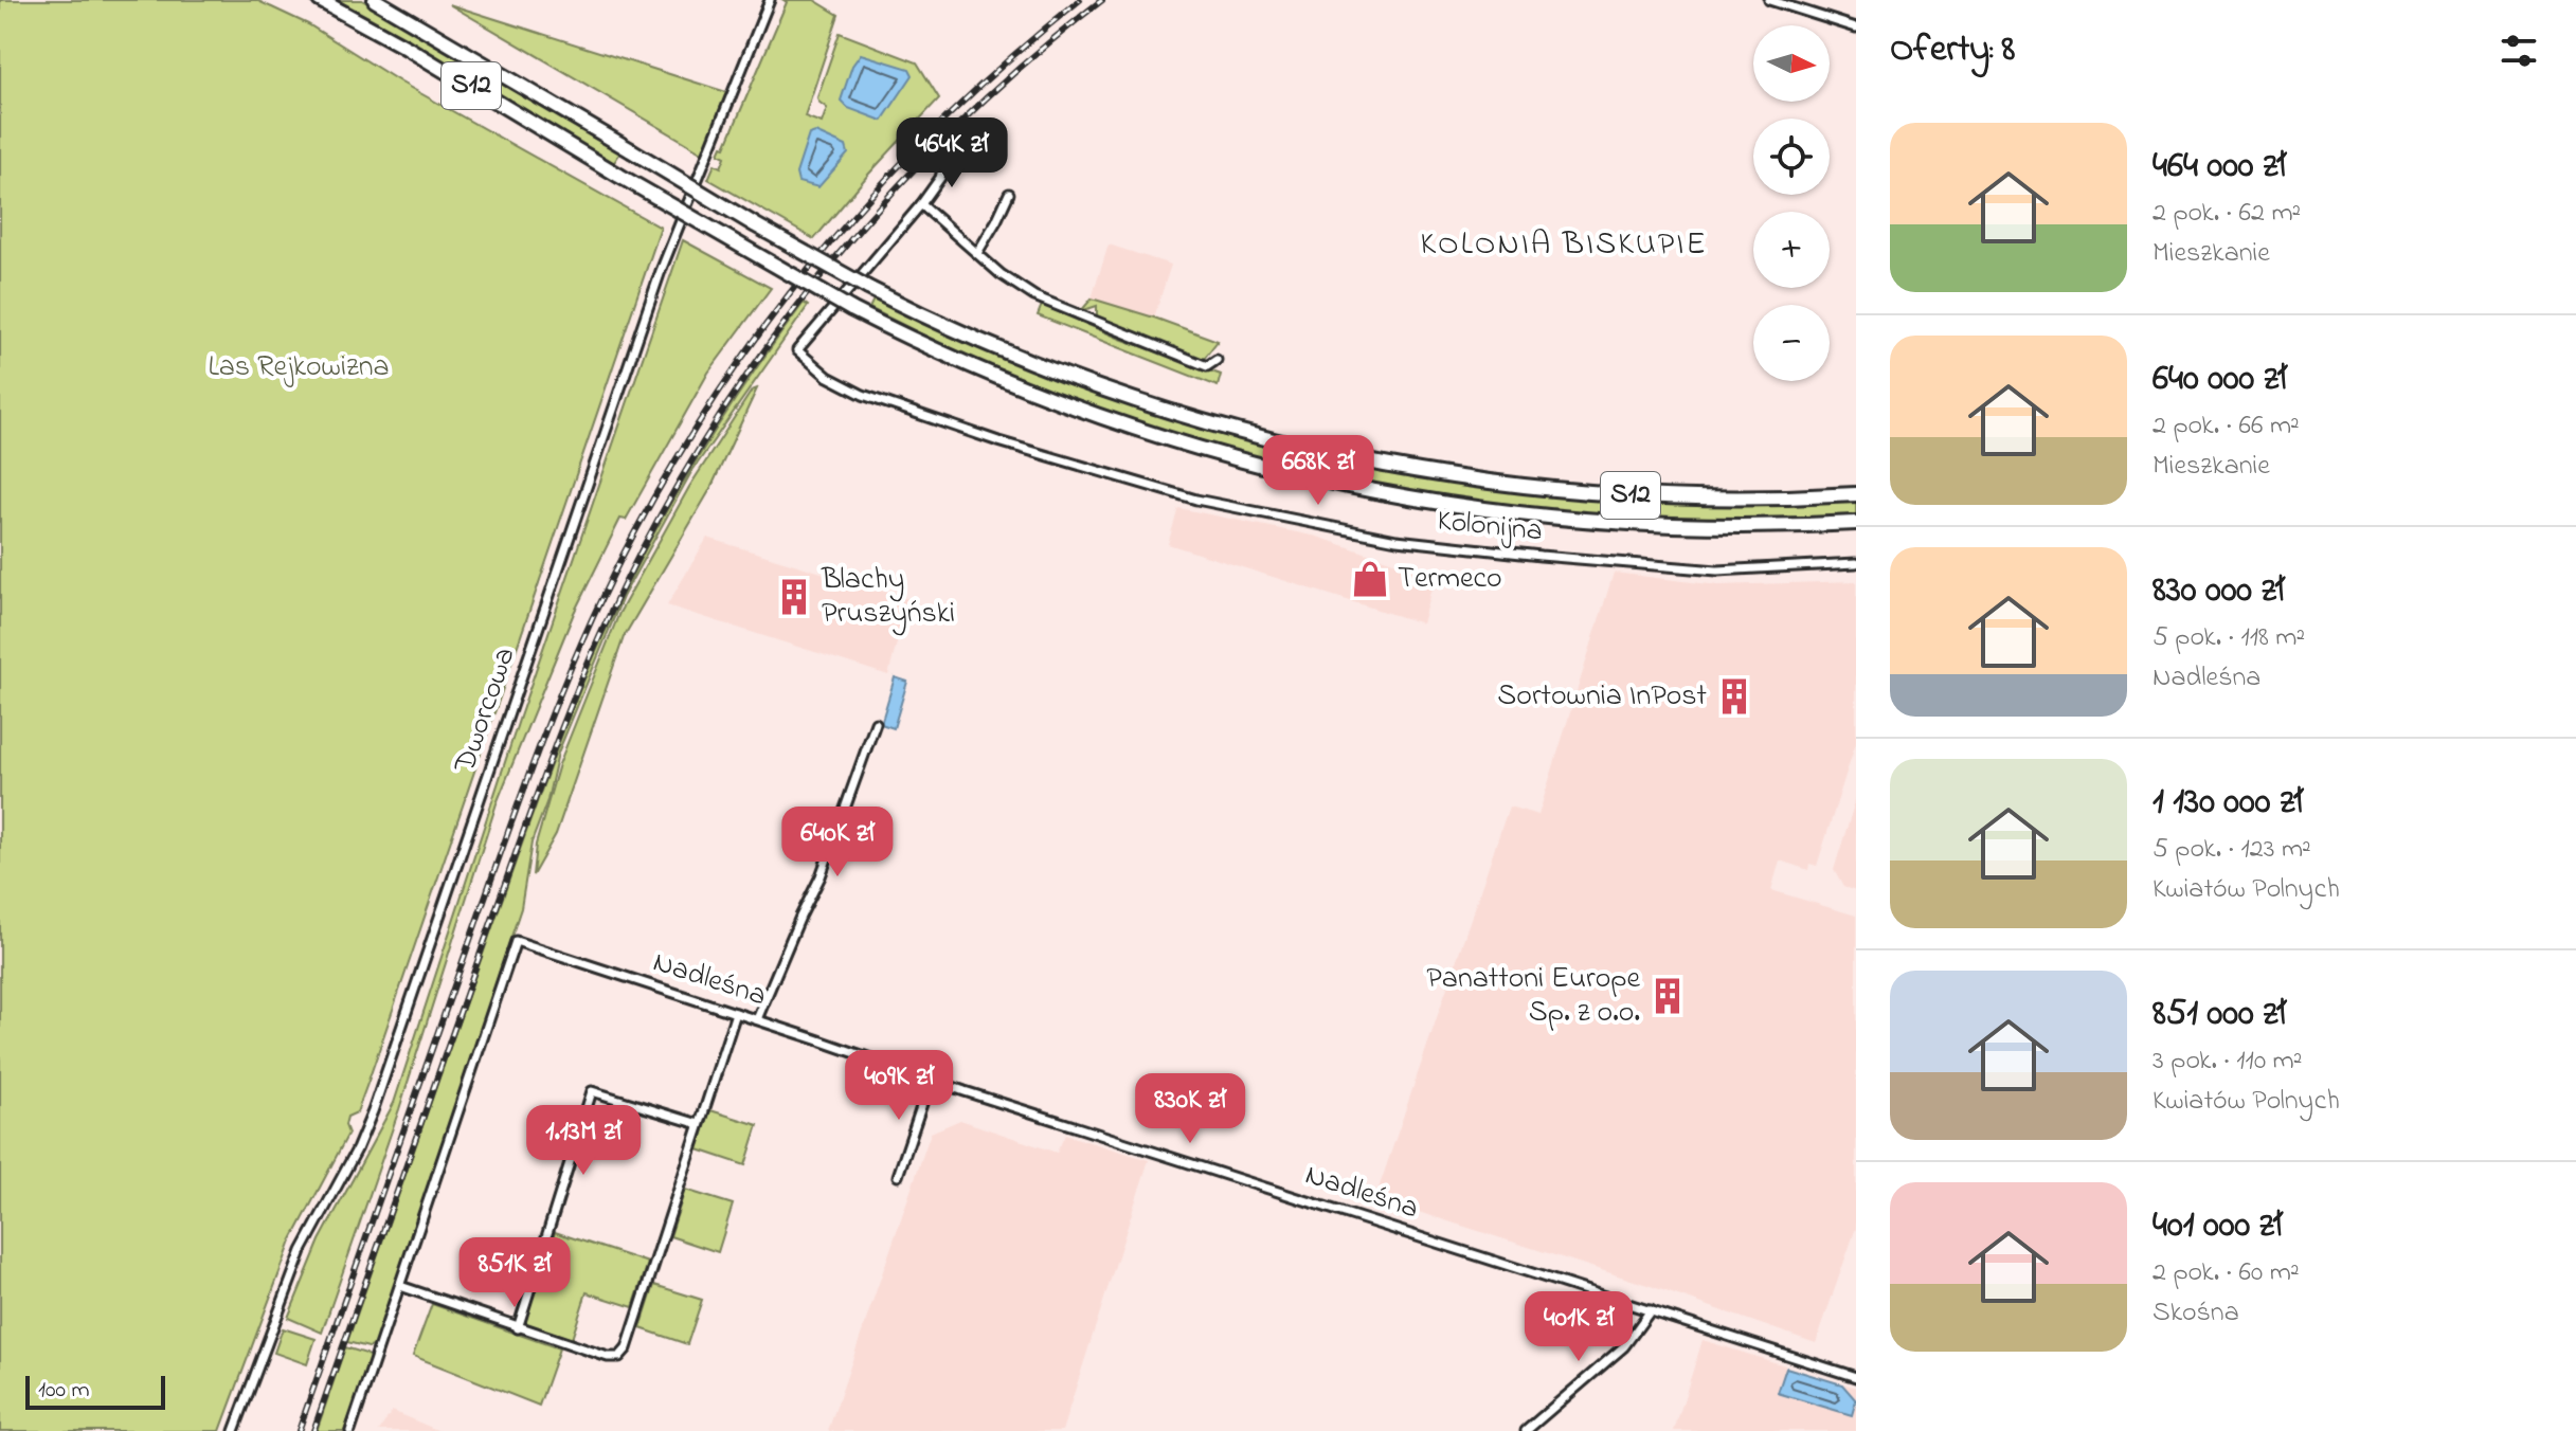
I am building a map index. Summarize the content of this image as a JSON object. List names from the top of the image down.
{
  "streets": {
    "highway": ["S12"],
    "street": ["Kolonijna", "Dworcowa", "Nadleśna"]
  },
  "districts": ["KOLONIA BISKUPIE"],
  "parks": ["Las Rejkowizna"],
  "places": {
    "shop": ["Termeco"],
    "building": ["Blachy Pruszyński", "Sortownia InPost", "Panattoni Europe Sp. z o.o."]
  },
  "scale_bar": "100 m",
  "north": "right",
  "page": {
    "heading": "Oferty: 8",
    "map_buttons": ["+", "−"],
    "list": [
      {
        "name": "464 000 zł",
        "note": "2 pok. · 62 m² · Mieszkanie"
      },
      {
        "name": "640 000 zł",
        "note": "2 pok. · 66 m² · Mieszkanie"
      },
      {
        "name": "830 000 zł",
        "note": "5 pok. · 118 m² · Nadleśna"
      },
      {
        "name": "1 130 000 zł",
        "note": "5 pok. · 123 m² · Kwiatów Polnych"
      },
      {
        "name": "851 000 zł",
        "note": "3 pok. · 110 m² · Kwiatów Polnych"
      },
      {
        "name": "401 000 zł",
        "note": "2 pok. · 60 m² · Skośna"
      }
    ],
    "price": [
      "464K zł",
      "668K zł",
      "640K zł",
      "409K zł",
      "830K zł",
      "1.13M zł",
      "851K zł",
      "401K zł"
    ],
    "scale": "100 m"
  }
}
